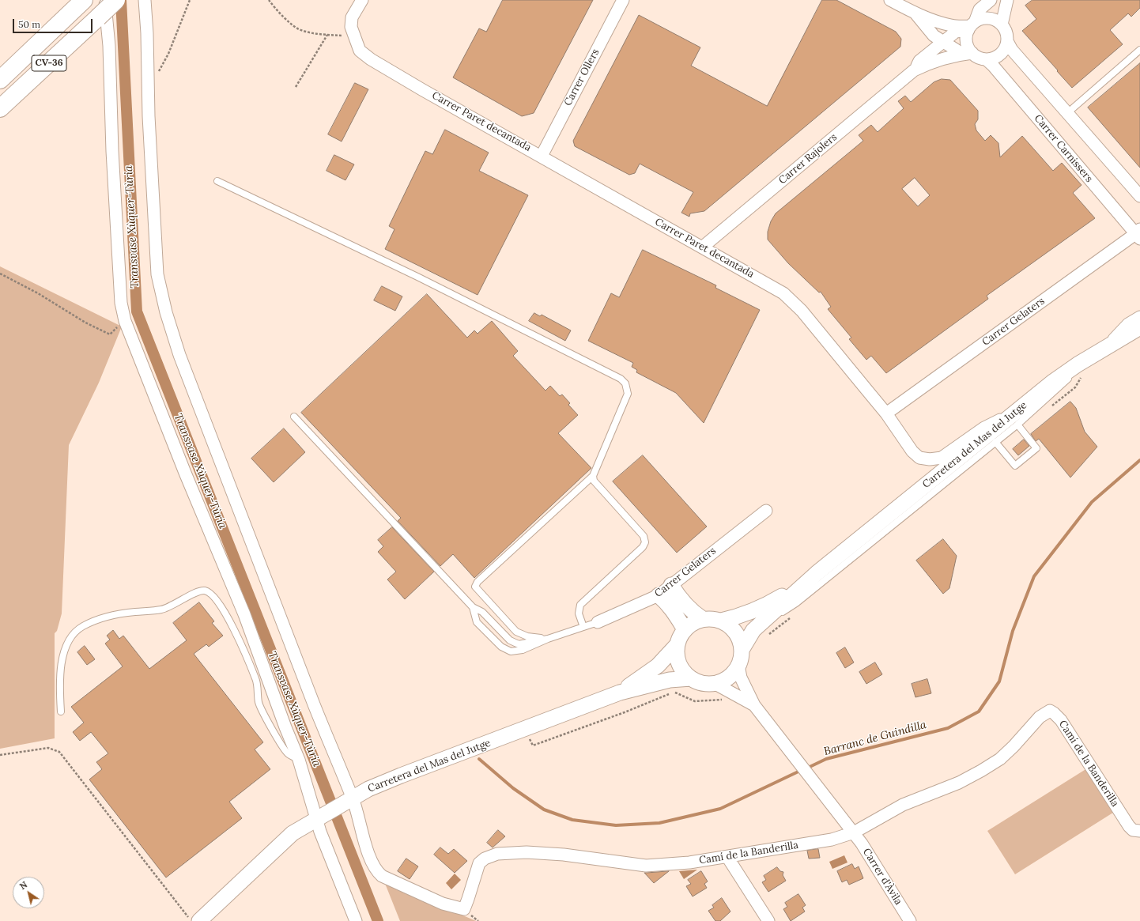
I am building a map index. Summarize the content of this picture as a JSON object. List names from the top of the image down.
{
  "streets": {
    "highway": ["CV-36"],
    "street": [
      "Carrer Ollers",
      "Carrer Paret decantada",
      "Carrer Carnissers",
      "Carrer Rajolers",
      "Carrer Gelaters",
      "Carretera del Mas del Jutge",
      "Camí de la Banderilla",
      "Carrer d'Àvila"
    ]
  },
  "crossings": [
    ["Carrer Ollers", "Carrer Paret decantada"],
    ["Carrer Paret decantada", "Carrer Rajolers"],
    ["Carrer Paret decantada", "Carrer Gelaters"],
    ["Carrer Paret decantada", "Carretera del Mas del Jutge"],
    ["Carrer Carnissers", "Carrer Rajolers"],
    ["Carrer Carnissers", "Carrer Gelaters"],
    ["Carretera del Mas del Jutge", "Camí de la Banderilla"],
    ["Camí de la Banderilla", "Carrer d'Àvila"]
  ],
  "water": ["Transvase Xùquer-Tùria", "Barranc de Guindilla"],
  "scale_bar": "50 m",
  "north": "top left"
}
